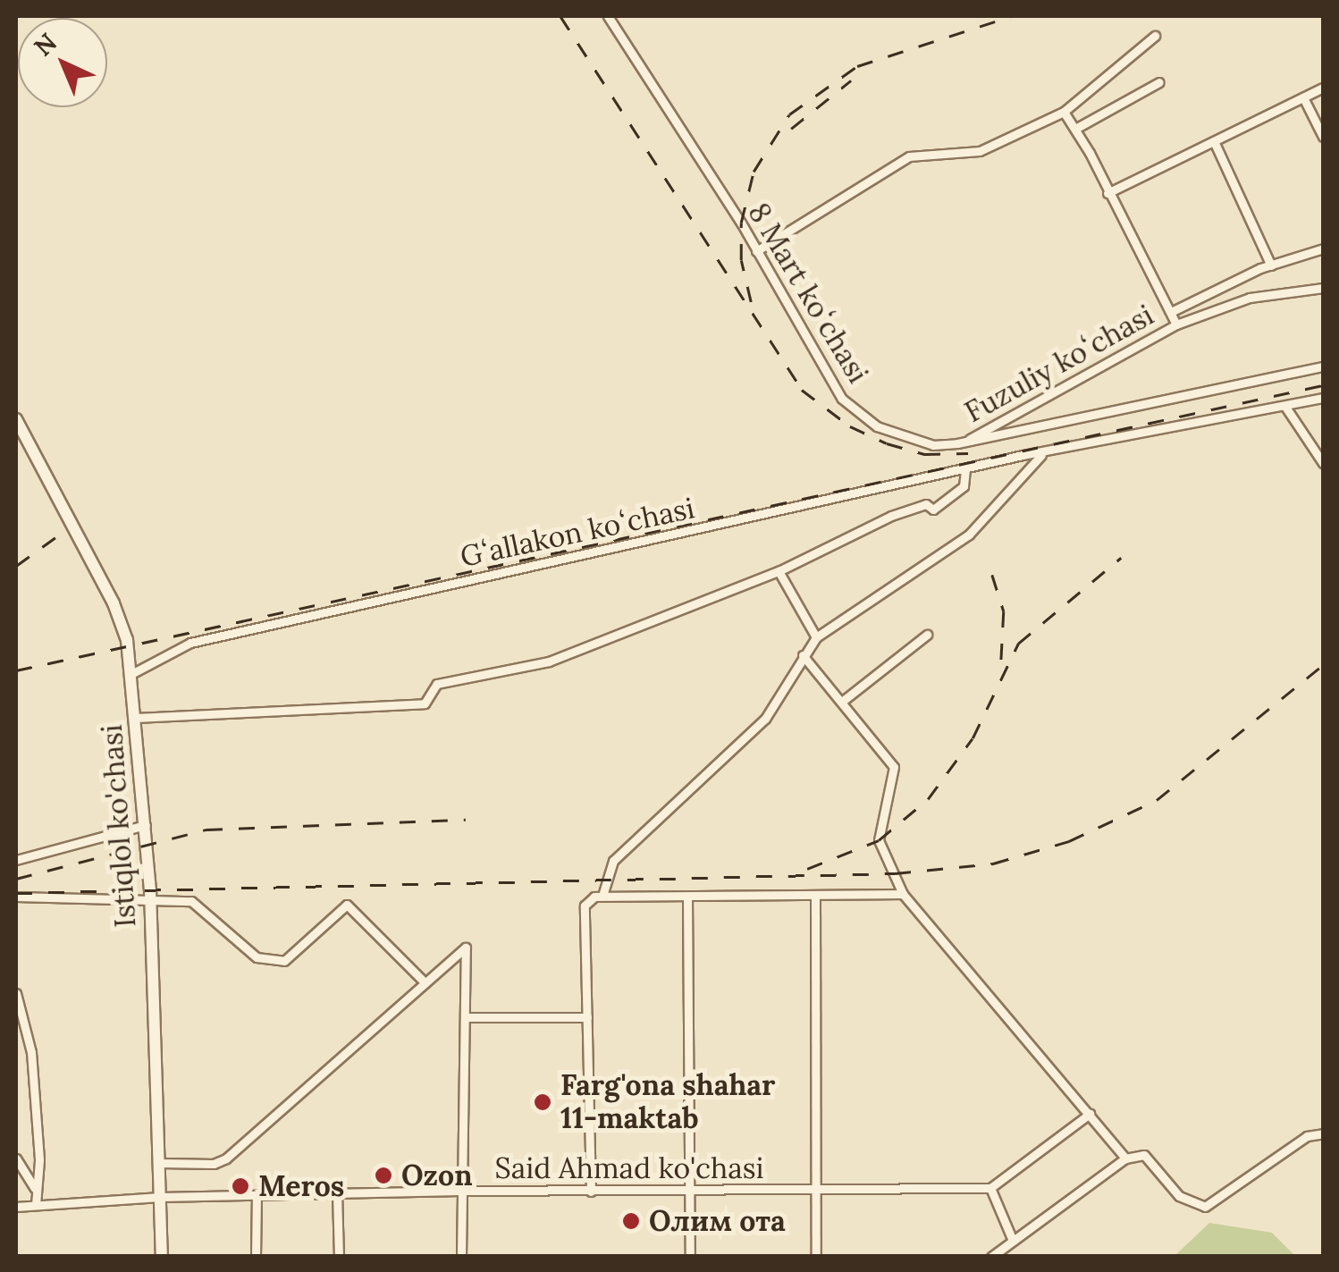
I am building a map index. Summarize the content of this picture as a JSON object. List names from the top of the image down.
{
  "streets": {
    "main road": ["Istiqlol ko'chasi"],
    "street": [
      "8 Mart koʻchasi",
      "Fuzuliy koʻchasi",
      "Gʻallakon koʻchasi",
      "Said Ahmad ko'chasi"
    ]
  },
  "crossings": [
    ["8 Mart koʻchasi", "Fuzuliy koʻchasi"],
    ["Gʻallakon koʻchasi", "Istiqlol ko'chasi"],
    ["Istiqlol ko'chasi", "Said Ahmad ko'chasi"]
  ],
  "places": [
    "Farg'ona shahar 11-maktab",
    "Ozon",
    "Meros",
    "Олим ота"
  ],
  "north": "top left"
}
